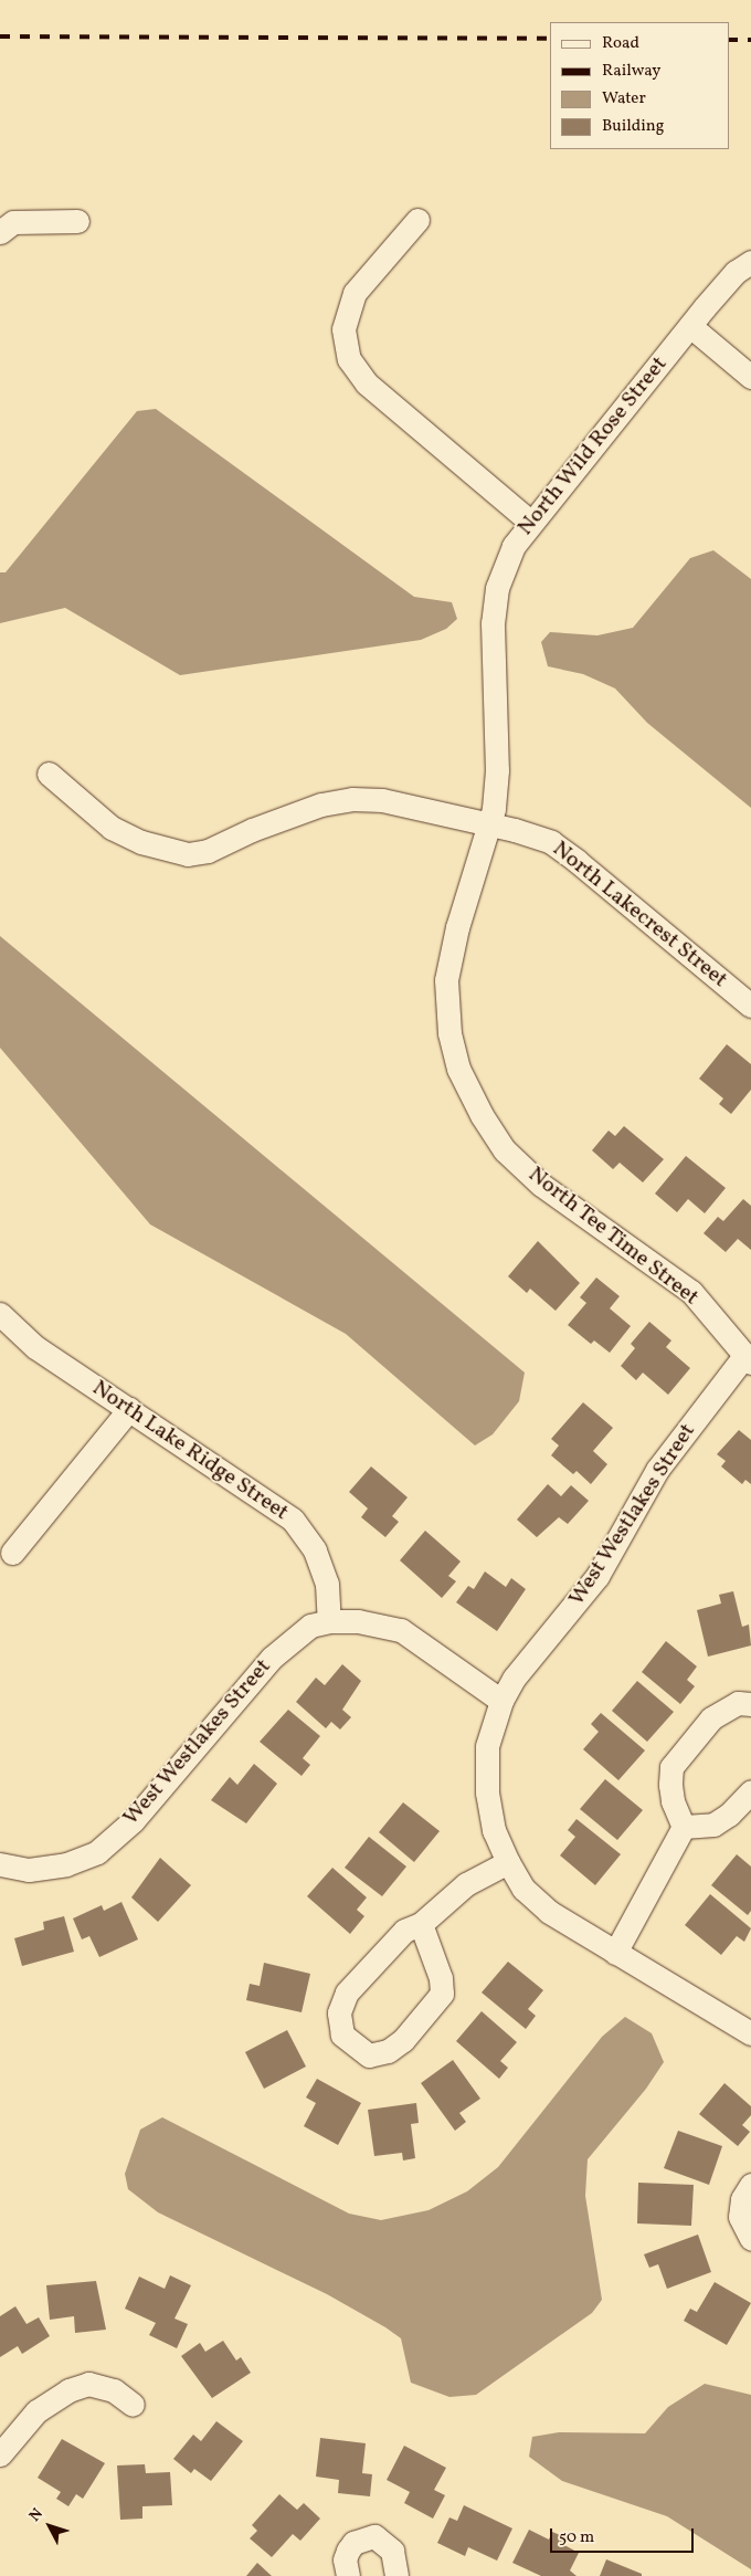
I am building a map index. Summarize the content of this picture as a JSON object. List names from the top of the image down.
{
  "streets": {
    "street": [
      "North Wild Rose Street",
      "North Lakecrest Street",
      "North Tee Time Street",
      "North Lake Ridge Street",
      "West Westlakes Street"
    ]
  },
  "crossings": [
    ["North Wild Rose Street", "North Lakecrest Street"],
    ["North Wild Rose Street", "North Tee Time Street"],
    ["North Lakecrest Street", "North Tee Time Street"],
    ["North Tee Time Street", "West Westlakes Street"],
    ["North Lake Ridge Street", "West Westlakes Street"]
  ],
  "legend": [
    "Road",
    "Railway",
    "Water",
    "Building"
  ],
  "scale_bar": "50 m",
  "north": "top left"
}
